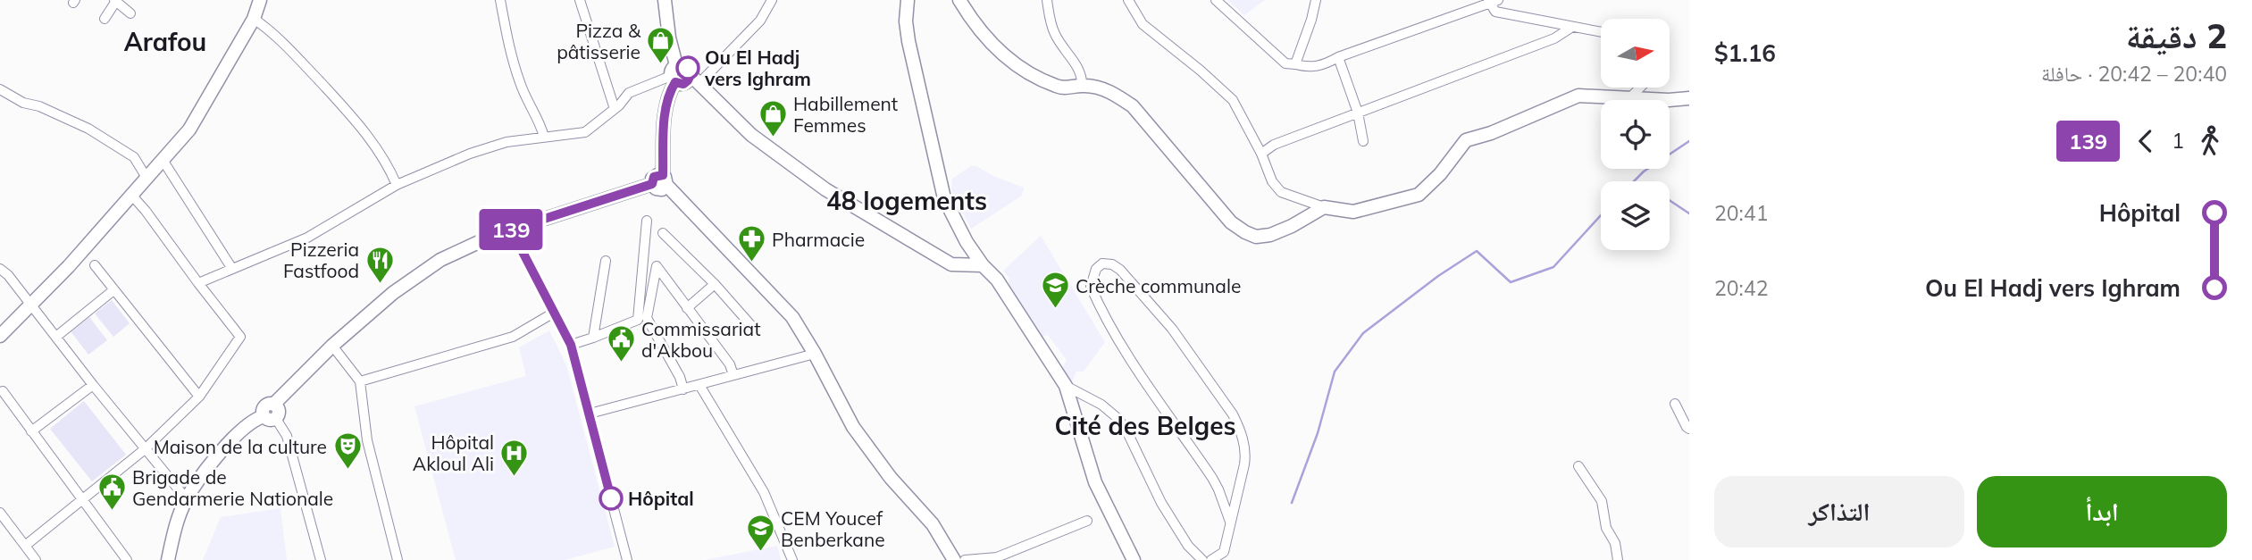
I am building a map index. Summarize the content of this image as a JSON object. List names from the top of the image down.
{
  "districts": ["Arafou", "48 logements", "Cité des Belges"],
  "places": {
    "shop": ["Pizza & pâtisserie", "Habillement Femmes"],
    "other": ["Ou El Hadj vers Ighram", "Hôpital"],
    "pharmacy": ["Pharmacie"],
    "restaurant": ["Pizzeria Fastfood"],
    "school or university": ["Crèche communale", "CEM Youcef Benberkane"],
    "public building": ["Commissariat d'Akbou", "Brigade de Gendarmerie Nationale"],
    "theatre": ["Maison de la culture"],
    "hospital": ["Hôpital Akloul Ali"]
  },
  "lines": ["bus line 139"],
  "north": "right",
  "page": {
    "heading": ["2 دقيقة", "20:40 – 20:42 · حافلة", "$1.16"],
    "on_map": "139",
    "legs": ["1", "139"],
    "list": [
      {
        "name": "Hôpital",
        "value": "20:41"
      },
      {
        "name": "Ou El Hadj vers Ighram",
        "value": "20:42"
      }
    ],
    "buttons": ["ابدأ", "التذاكر"]
  }
}
